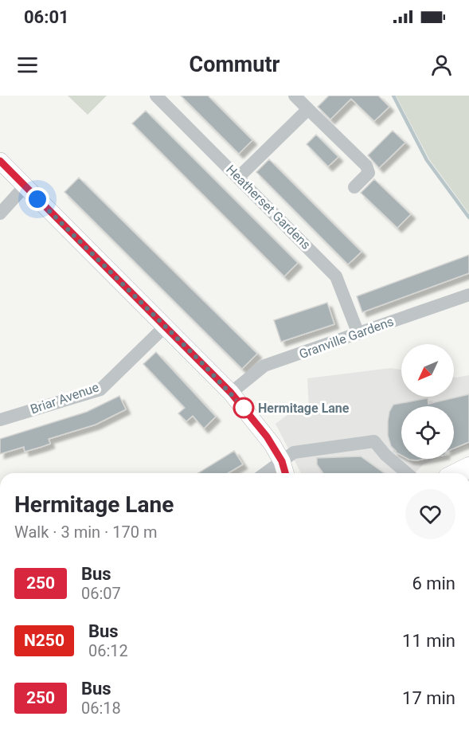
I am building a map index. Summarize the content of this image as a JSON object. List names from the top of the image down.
{
  "streets": {
    "street": ["Heatherset Gardens", "Granville Gardens", "Briar Avenue"]
  },
  "crossings": [
    ["Heatherset Gardens", "Granville Gardens"]
  ],
  "places": ["Hermitage Lane"],
  "lines": ["bus line 250"],
  "north": "bottom left",
  "page": {
    "status": "06:01",
    "header": "Commutr",
    "heading": ["Hermitage Lane", "Walk · 3 min · 170 m"],
    "list": [
      {
        "mark": "250",
        "name": "Bus",
        "note": "06:07",
        "value": "6 min"
      },
      {
        "mark": "N250",
        "name": "Bus",
        "note": "06:12",
        "value": "11 min"
      },
      {
        "mark": "250",
        "name": "Bus",
        "note": "06:18",
        "value": "17 min"
      }
    ]
  }
}
